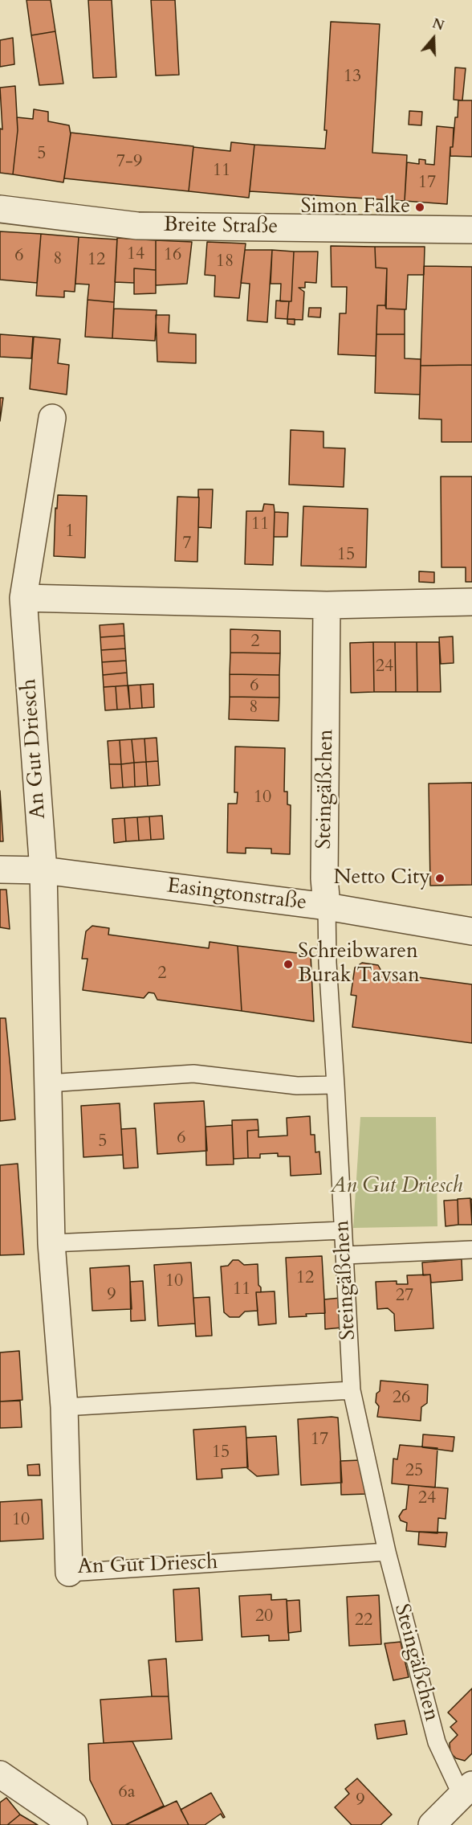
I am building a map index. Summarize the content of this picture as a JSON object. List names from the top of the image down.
{
  "streets": {
    "street": [
      "Breite Straße",
      "An Gut Driesch",
      "Steingäßchen",
      "Easingtonstraße"
    ]
  },
  "crossings": [
    ["An Gut Driesch", "Steingäßchen"],
    ["An Gut Driesch", "Easingtonstraße"],
    ["Steingäßchen", "Easingtonstraße"]
  ],
  "parks": ["An Gut Driesch"],
  "places": ["Simon Falke", "Netto City", "Schreibwaren Burak Tavsan"],
  "house_numbers": [
    "13",
    "5",
    "7-9",
    "11",
    "17",
    "14",
    "16",
    "6",
    "8",
    "12",
    "18",
    "11",
    "1",
    "7",
    "15",
    "2",
    "24",
    "6",
    "8",
    "10",
    "2",
    "6",
    "5",
    "12",
    "10",
    "11",
    "9",
    "27",
    "26",
    "17",
    "15",
    "25",
    "24",
    "10",
    "20",
    "22",
    "6a",
    "9"
  ],
  "north": "top"
}
